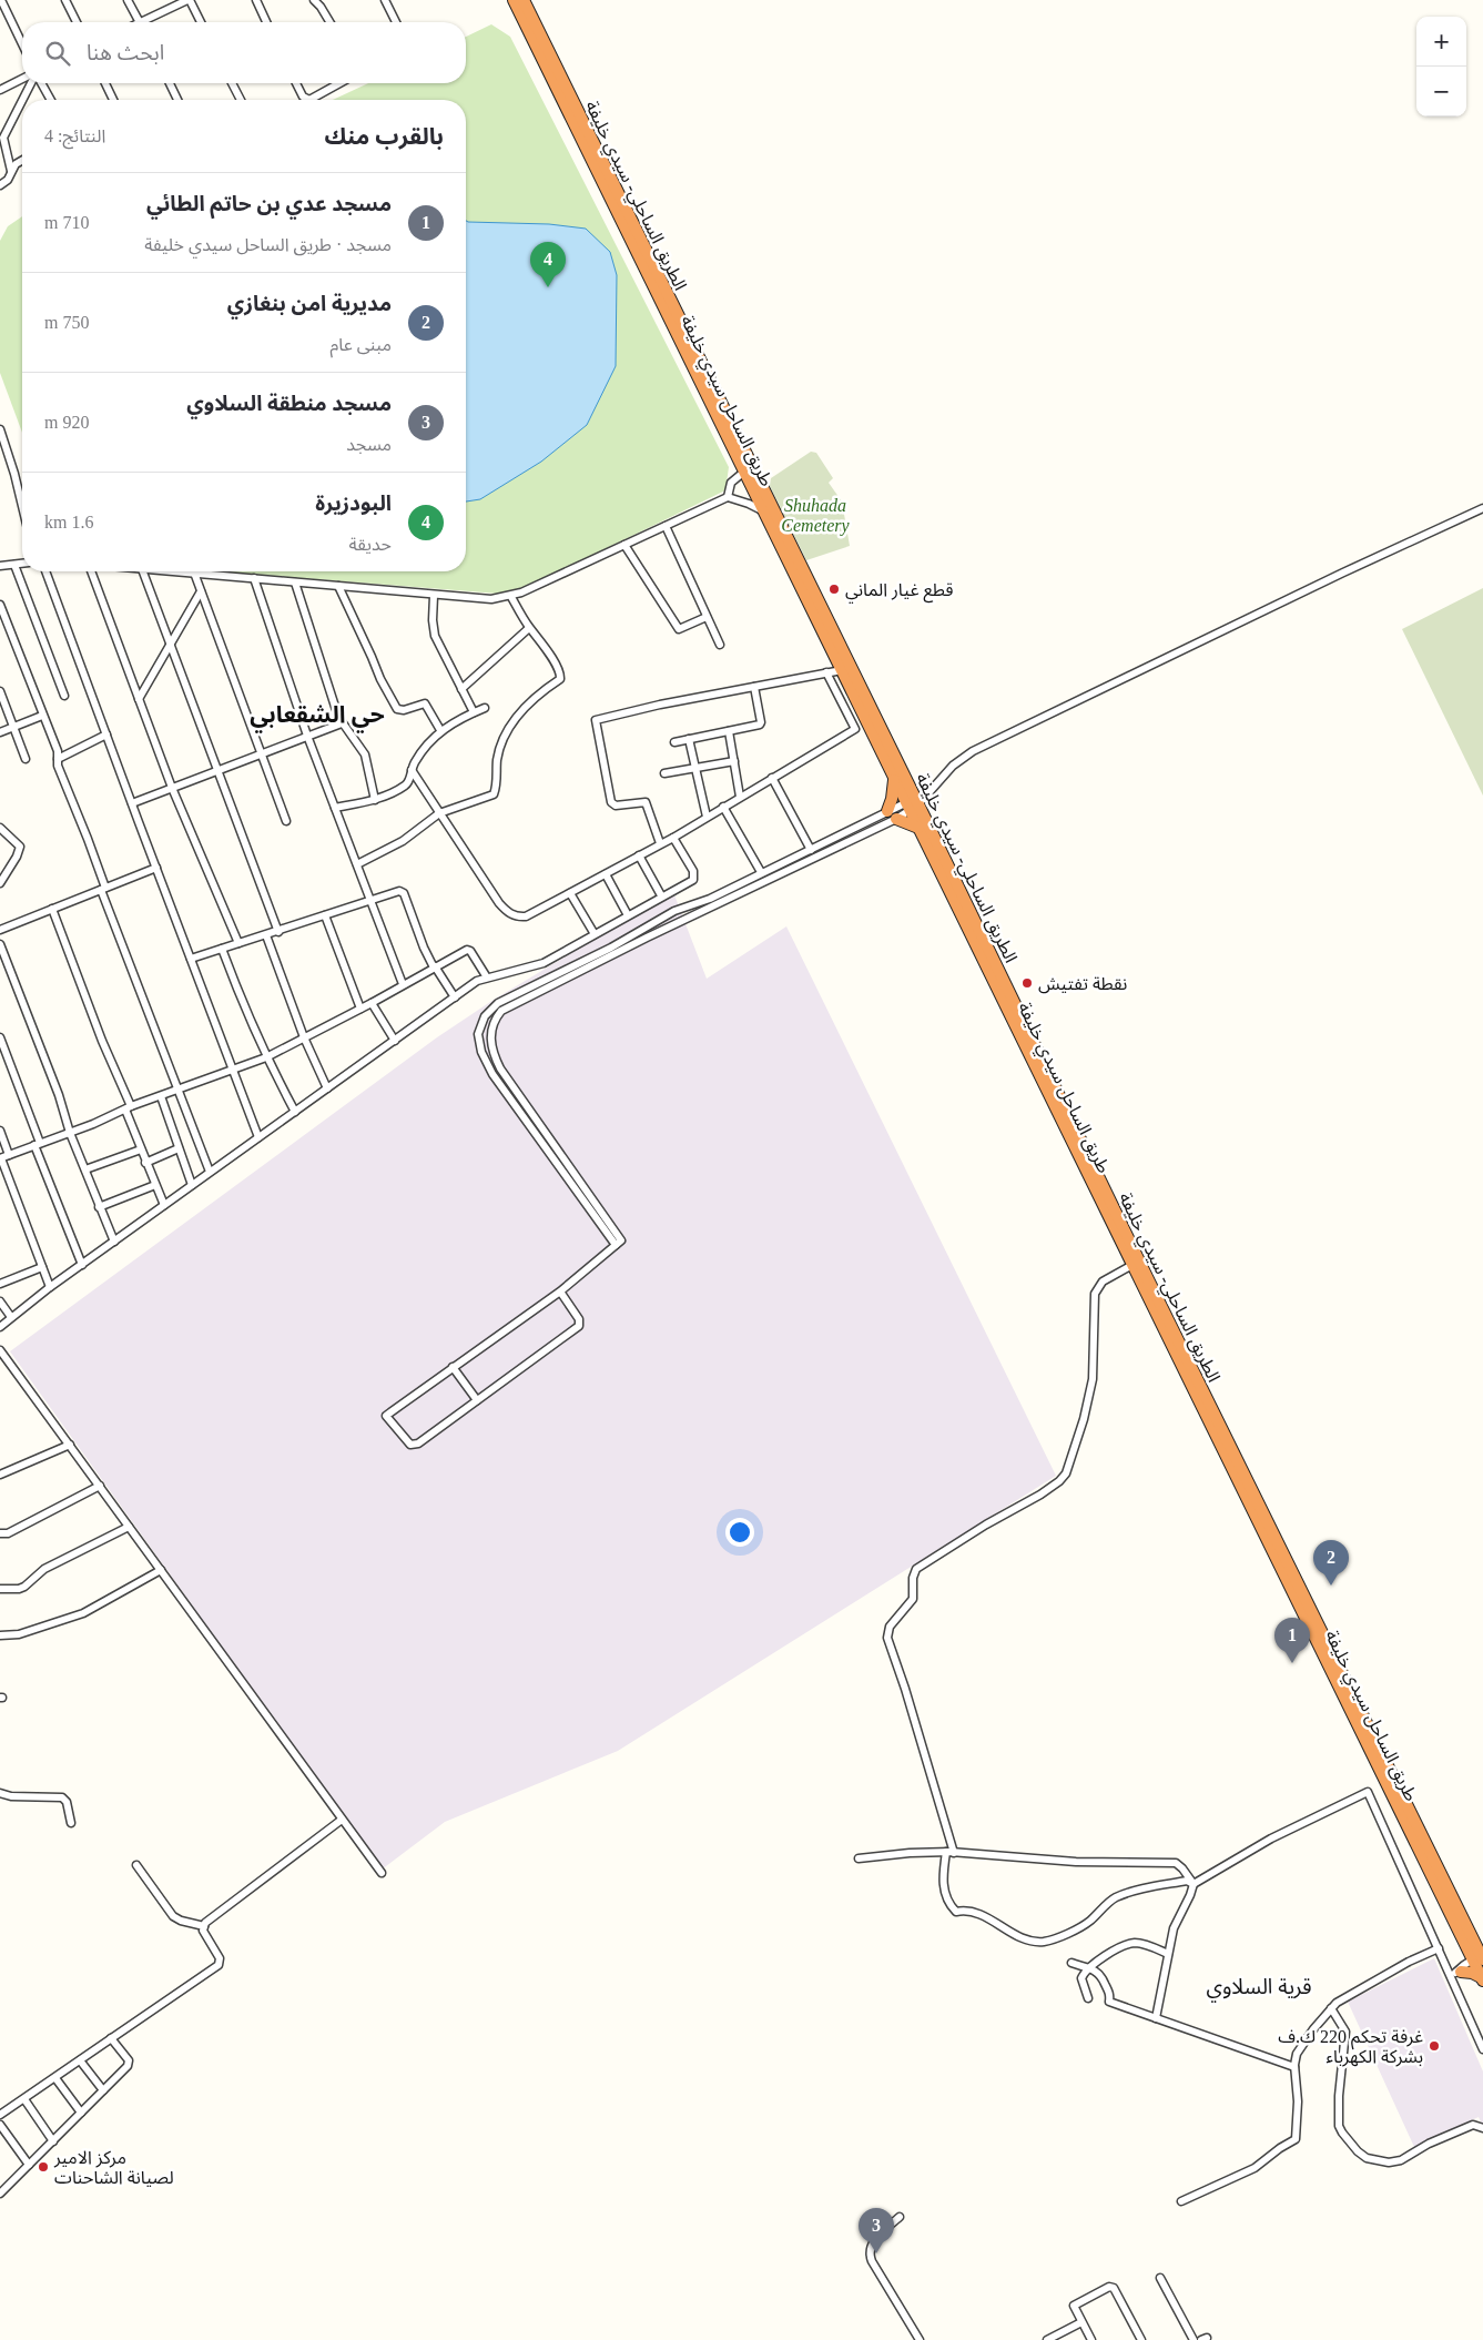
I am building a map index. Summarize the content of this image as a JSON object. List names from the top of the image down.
{
  "streets": {
    "highway": ["الطريق الساحلي- سيدي خليفة", "طريق الساحل سيدي خليفة"]
  },
  "crossings": [
    ["الطريق الساحلي- سيدي خليفة", "طريق الساحل سيدي خليفة"]
  ],
  "districts": ["حي الشقعابي", "قرية السلاوي"],
  "parks": ["Shuhada Cemetery"],
  "places": [
    "قطع غيار الماني",
    "نقطة تفتيش",
    "غرفة تحكم 220 ك.ف بشركة الكهرباء",
    "مركز الامير لصيانة الشاحنات"
  ],
  "page": {
    "map_buttons": ["+", "−"],
    "search": "ابحث هنا",
    "heading": ["بالقرب منك", "النتائج: 4"],
    "list": [
      {
        "mark": "1",
        "name": "مسجد عدي بن حاتم الطائي",
        "note": "مسجد · طريق الساحل سيدي خليفة",
        "value": "710 m"
      },
      {
        "mark": "2",
        "name": "مديرية امن بنغازي",
        "note": "مبنى عام",
        "value": "750 m"
      },
      {
        "mark": "3",
        "name": "مسجد منطقة السلاوي",
        "note": "مسجد",
        "value": "920 m"
      },
      {
        "mark": "4",
        "name": "البودزيرة",
        "note": "حديقة",
        "value": "1.6 km"
      }
    ],
    "pins": [
      "4",
      "2",
      "1",
      "3"
    ]
  }
}
